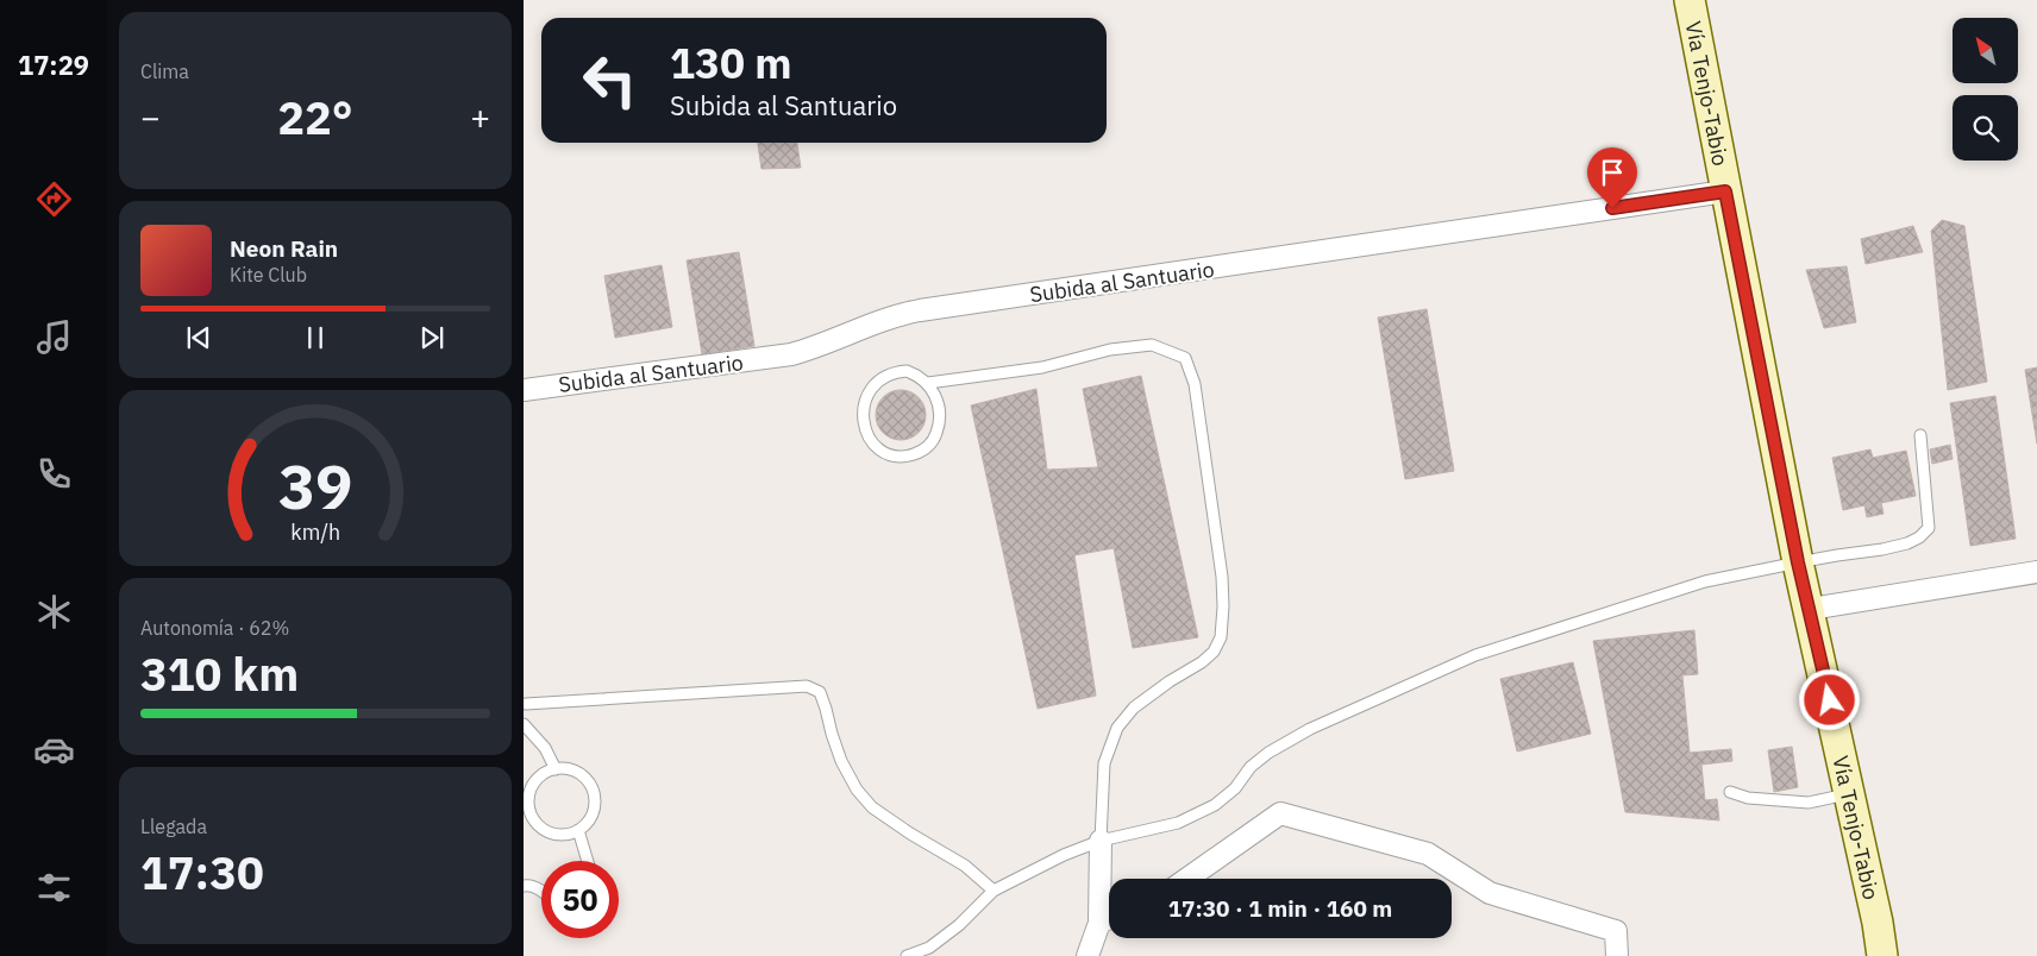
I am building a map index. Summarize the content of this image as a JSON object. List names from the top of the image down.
{
  "streets": {
    "main road": ["Vía Tenjo-Tabio"],
    "street": ["Subida al Santuario"]
  },
  "crossings": [
    ["Vía Tenjo-Tabio", "Subida al Santuario"]
  ],
  "north": "top left",
  "page": {
    "tabs": "17:29",
    "tile": [
      "Clima",
      ["Autonomía · 62%", "310 km"],
      ["Llegada", "17:30"]
    ],
    "turn": ["130 m", "Subida al Santuario"],
    "heat": ["−", "22°", "+"],
    "song": ["Neon Rain", "Kite Club"],
    "limit": "50",
    "trip": "17:30 · 1 min · 160 m",
    "gauge": ["39", "km/h"]
  }
}
